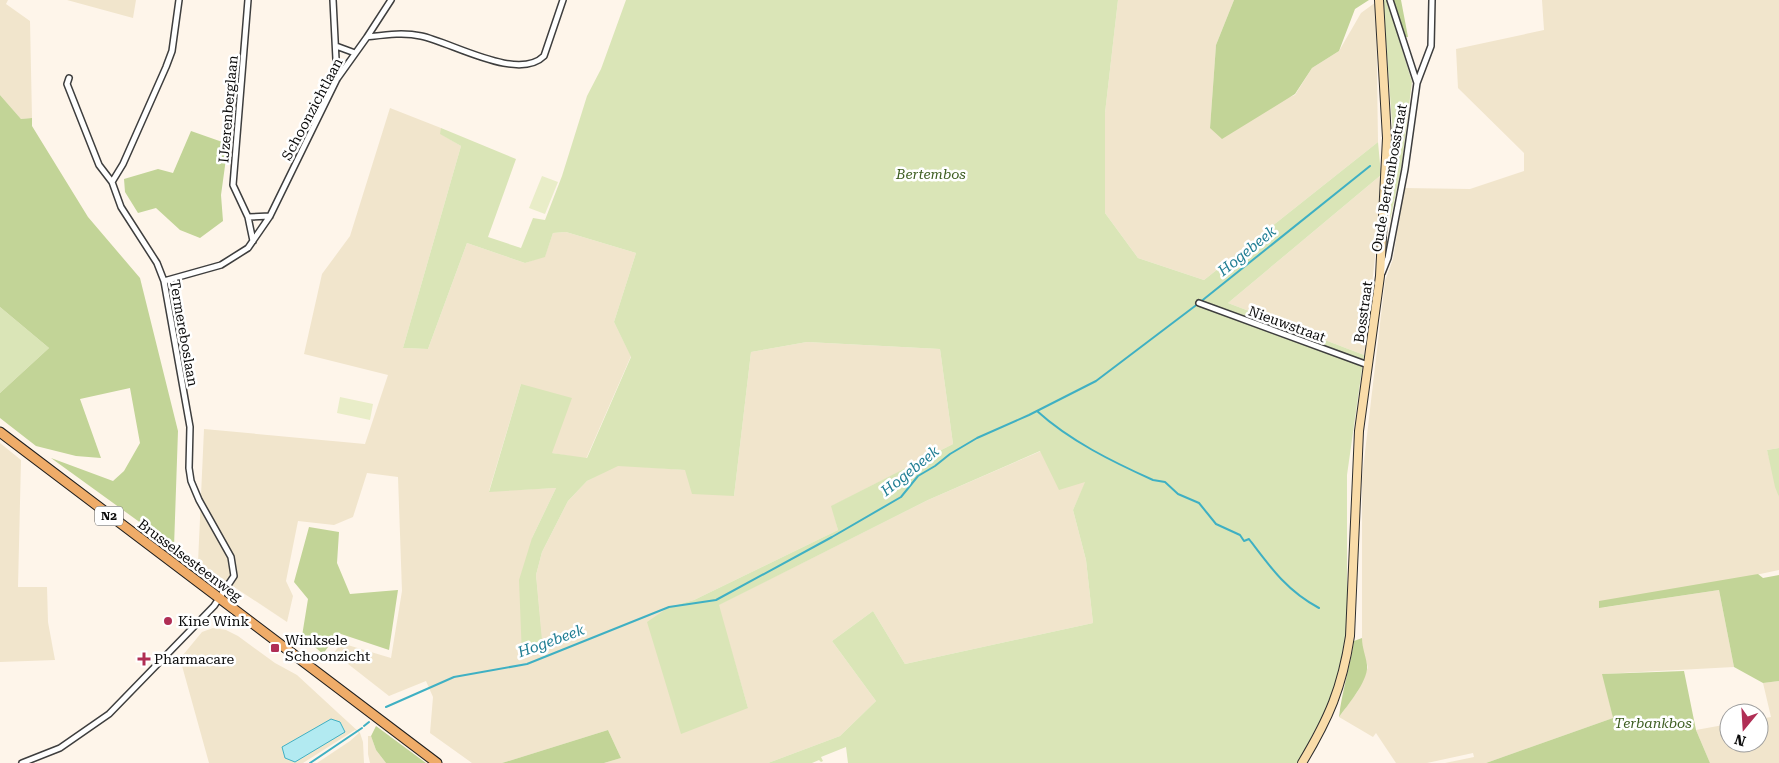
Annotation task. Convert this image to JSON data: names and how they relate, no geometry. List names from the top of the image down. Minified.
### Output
{"streets":{"main road":["N2","Brusselsesteenweg"],"street":["IJzerenberglaan","Schoonzichtlaan","Oude Bertembosstraat","Bosstraat","Nieuwstraat","Termereboslaan"]},"crossings":[["IJzerenberglaan","Schoonzichtlaan"],["Schoonzichtlaan","Termereboslaan"],["Oude Bertembosstraat","Bosstraat"],["Bosstraat","Nieuwstraat"],["Termereboslaan","Brusselsesteenweg"]],"water":["Hogebeek"],"parks":["Bertembos","Terbankbos"],"places":{"other":["Kine Wink"],"transit":["Winksele Schoonzicht"],"health":["Pharmacare"]},"north":"bottom"}
